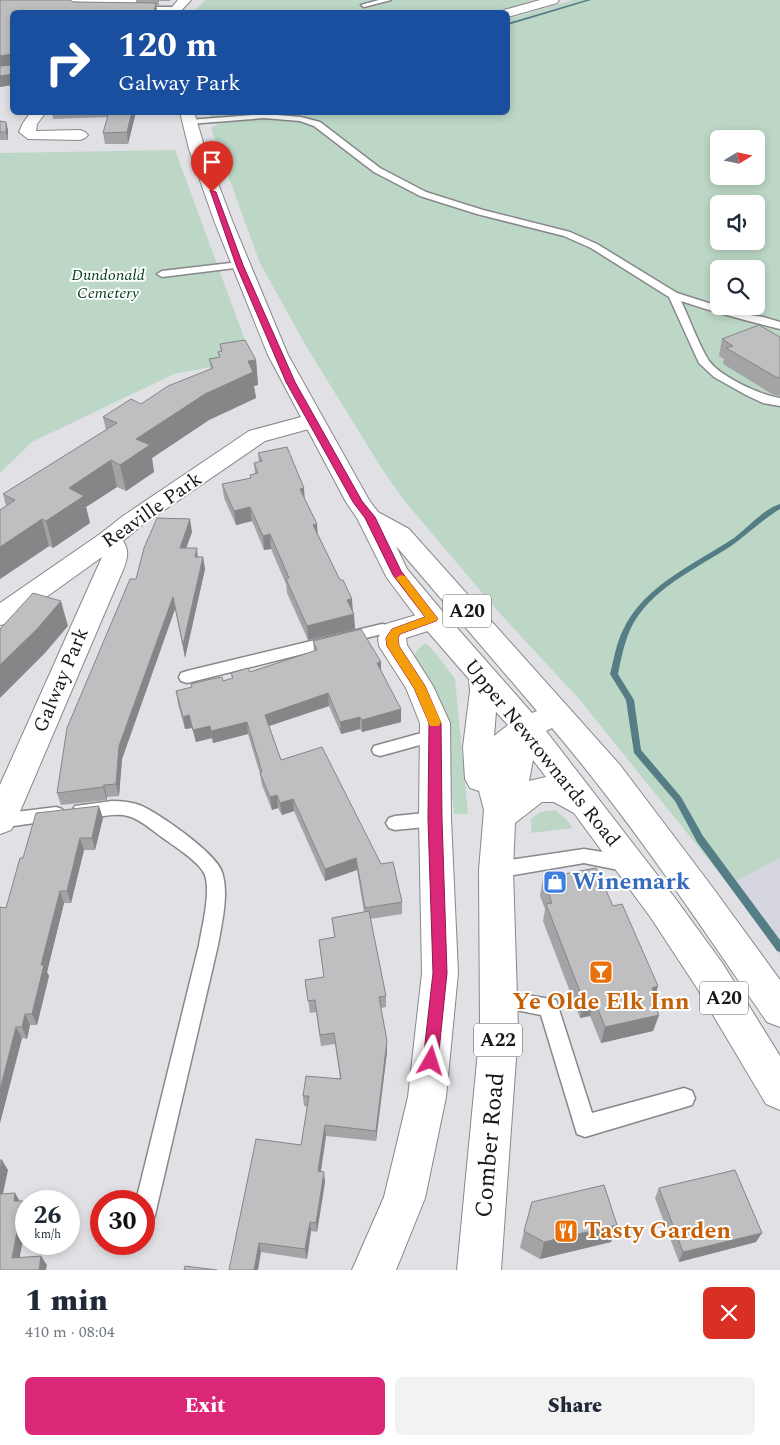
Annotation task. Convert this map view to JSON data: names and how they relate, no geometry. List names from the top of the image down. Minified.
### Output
{"streets":{"main road":["Reaville Park","A20","Galway Park","Upper Newtownards Road","A22","Comber Road"]},"crossings":[["Reaville Park","Galway Park"],["Reaville Park","Upper Newtownards Road"],["Upper Newtownards Road","Comber Road"]],"parks":["Dundonald Cemetery"],"places":{"shop":["Winemark"],"bar":["Ye Olde Elk Inn"],"restaurant":["Tasty Garden"]},"north":"right","page":{"turn":["120 m","Galway Park"],"speed":"26 km/h","limit":"30","heading":["1 min","410 m · 08:04"],"buttons":["Exit","Share"]}}
